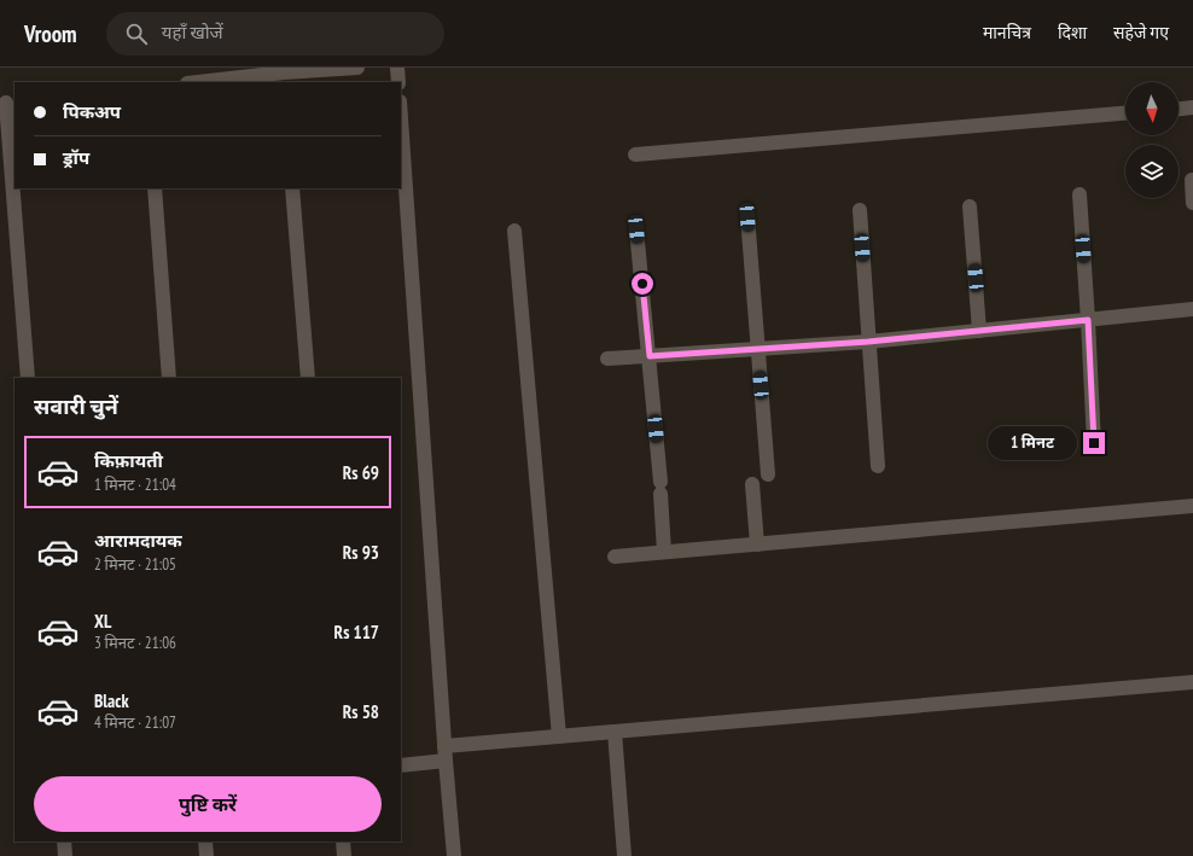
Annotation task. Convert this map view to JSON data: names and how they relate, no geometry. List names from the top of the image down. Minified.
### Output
{"north":"bottom","page":{"header":"Vroom","search":"यहाँ खोजें","nav":["मानचित्र","दिशा","सहेजे गए"],"banner":["पिकअप","ड्रॉप"],"heading":"सवारी चुनें","bubble":"1 मिनट","list":[{"name":"किफ़ायती","note":"1 मिनट · 21:04","value":"Rs 69"},{"name":"आरामदायक","note":"2 मिनट · 21:05","value":"Rs 93"},{"name":"XL","note":"3 मिनट · 21:06","value":"Rs 117"},{"name":"Black","note":"4 मिनट · 21:07","value":"Rs 58"}],"buttons":"पुष्टि करें"}}
